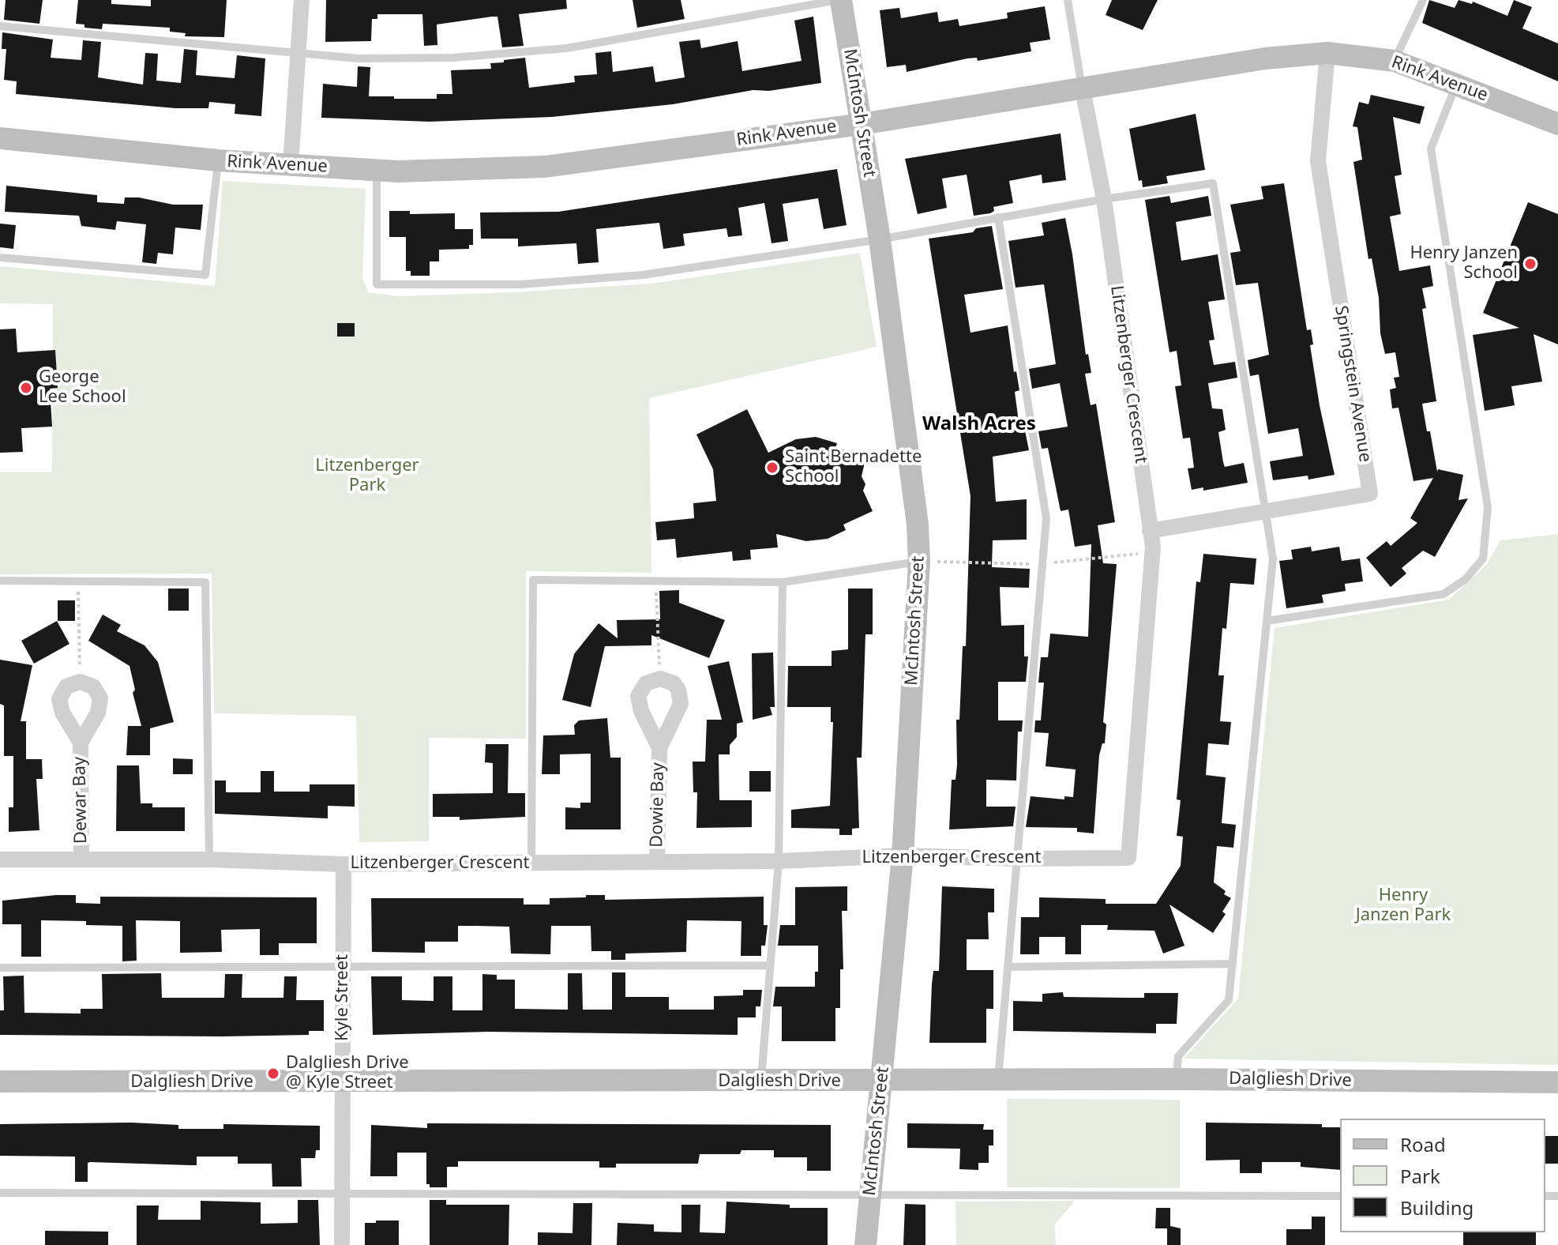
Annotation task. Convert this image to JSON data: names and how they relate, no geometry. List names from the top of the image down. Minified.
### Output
{"streets":{"street":["Rink Avenue","McIntosh Street","Litzenberger Crescent","Springstein Avenue","Dewar Bay","Dowie Bay","Kyle Street","Dalgliesh Drive"]},"crossings":[["Rink Avenue","McIntosh Street"],["Rink Avenue","Litzenberger Crescent"],["Rink Avenue","Springstein Avenue"],["McIntosh Street","Litzenberger Crescent"],["McIntosh Street","Dalgliesh Drive"],["Litzenberger Crescent","Springstein Avenue"],["Litzenberger Crescent","Dewar Bay"],["Litzenberger Crescent","Dowie Bay"],["Litzenberger Crescent","Kyle Street"],["Kyle Street","Dalgliesh Drive"]],"districts":["Walsh Acres"],"parks":["Litzenberger Park","Henry Janzen Park"],"places":["Henry Janzen School","George Lee School","Saint Bernadette School","Dalgliesh Drive @ Kyle Street"],"legend":["Road","Park","Building"]}
